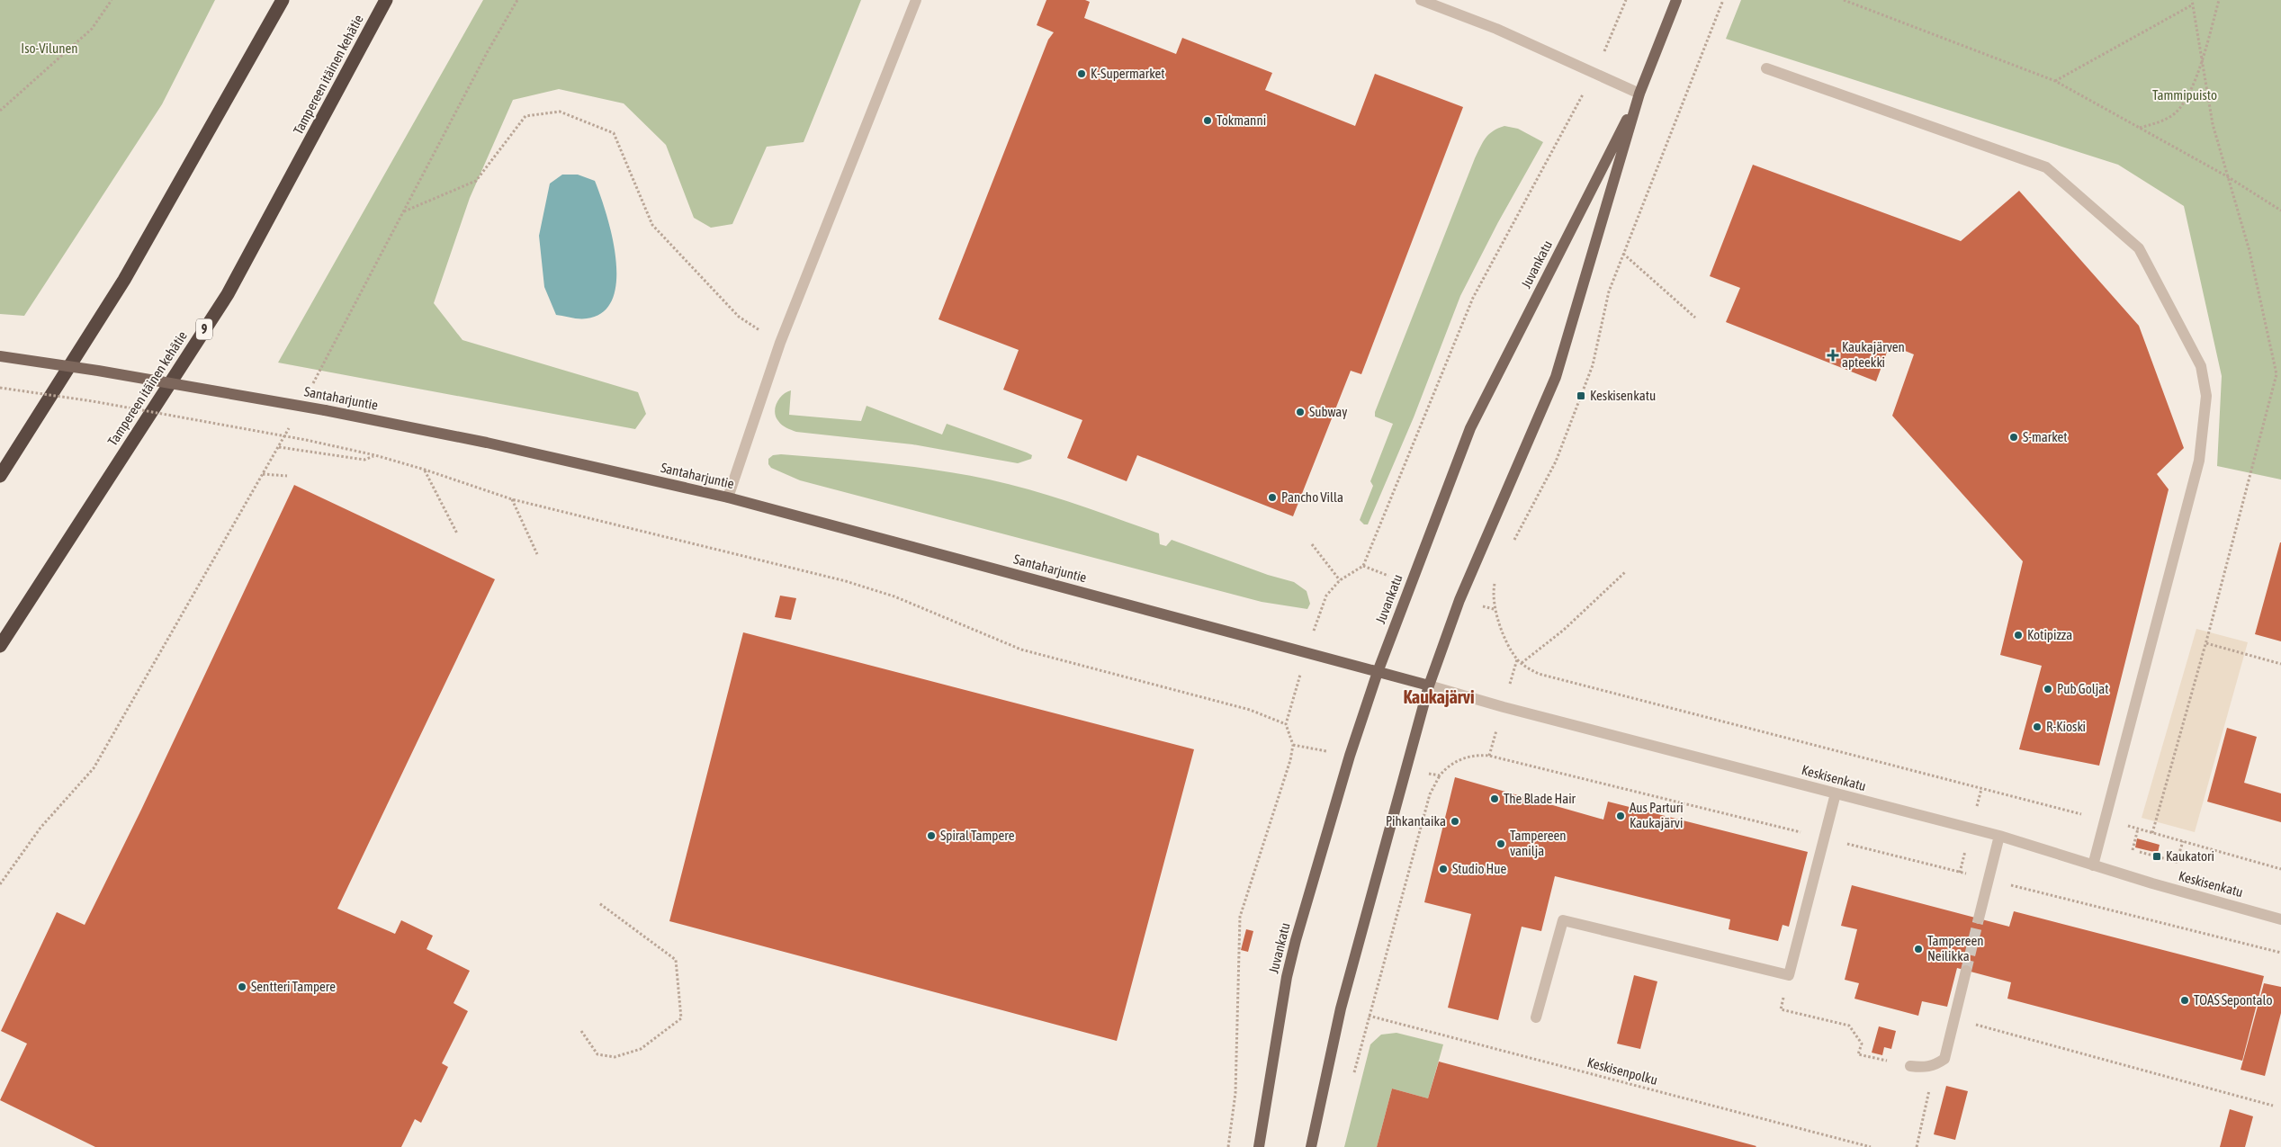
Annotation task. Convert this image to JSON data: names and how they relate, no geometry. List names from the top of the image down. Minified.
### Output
{"streets":{"highway":["Tampereen itäinen kehätie","9"],"main road":["Juvankatu","Santaharjuntie","Keskisenkatu"],"path":["Keskisenpolku"]},"crossings":[["Juvankatu","Santaharjuntie"],["Juvankatu","Keskisenkatu"],["Santaharjuntie","Keskisenkatu"]],"districts":["Kaukajärvi"],"parks":["Iso-Vilunen","Tammipuisto"],"places":{"other":["K-Supermarket","Tokmanni","Subway","S-market","Pancho Villa","Kotipizza","Pub Goljat","R-Kioski","The Blade Hair","Aus Parturi Kaukajärvi","Pihkantaika","Spiral Tampere","Tampereen vanilja","Studio Hue","Tampereen Neilikka","Sentteri Tampere","TOAS Sepontalo"],"health":["Kaukajärven apteekki"],"transit":["Keskisenkatu","Kaukatori"]}}
